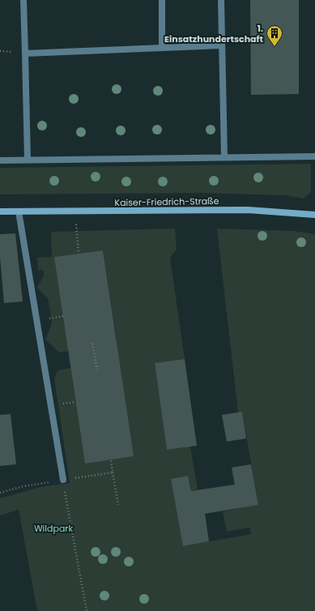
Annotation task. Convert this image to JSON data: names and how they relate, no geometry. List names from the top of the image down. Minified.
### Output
{"streets":{"street":["Kaiser-Friedrich-Straße"]},"parks":["Wildpark"],"places":{"building":["1. Einsatzhundertschaft"]}}
